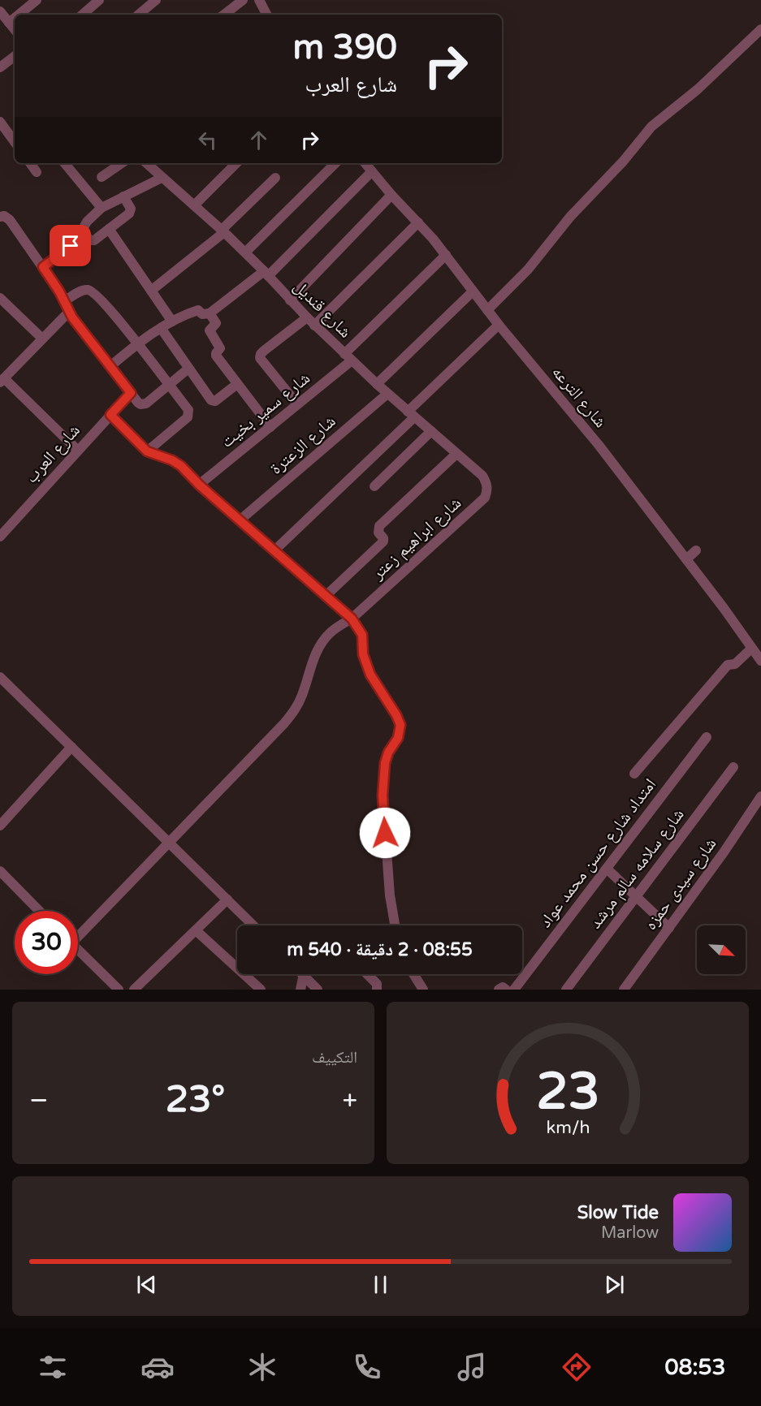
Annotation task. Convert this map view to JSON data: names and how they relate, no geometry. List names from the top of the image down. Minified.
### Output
{"streets":{"street":["شارع قنديل","شارع الترعه","شارع سمير بخيت","شارع الزعترة","شارع العرب","شارع ابراهيم زعتر","امتداد شارع حسن محمد عواد","شارع سلامه سالم مرشد","شارع سيدى حمزه"]},"crossings":[["شارع قنديل","شارع سمير بخيت"],["شارع قنديل","شارع الزعترة"],["شارع قنديل","شارع ابراهيم زعتر"],["شارع الترعه","شارع سمير بخيت"]],"north":"bottom right","page":{"turn":["390 m","شارع العرب"],"limit":"30","trip":"08:55 · 2 دقيقة · 540 m","tile":"التكييف","heat":["−","23°","+"],"song":["Slow Tide","Marlow"],"tabs":"08:53","gauge":["23","km/h"]}}
